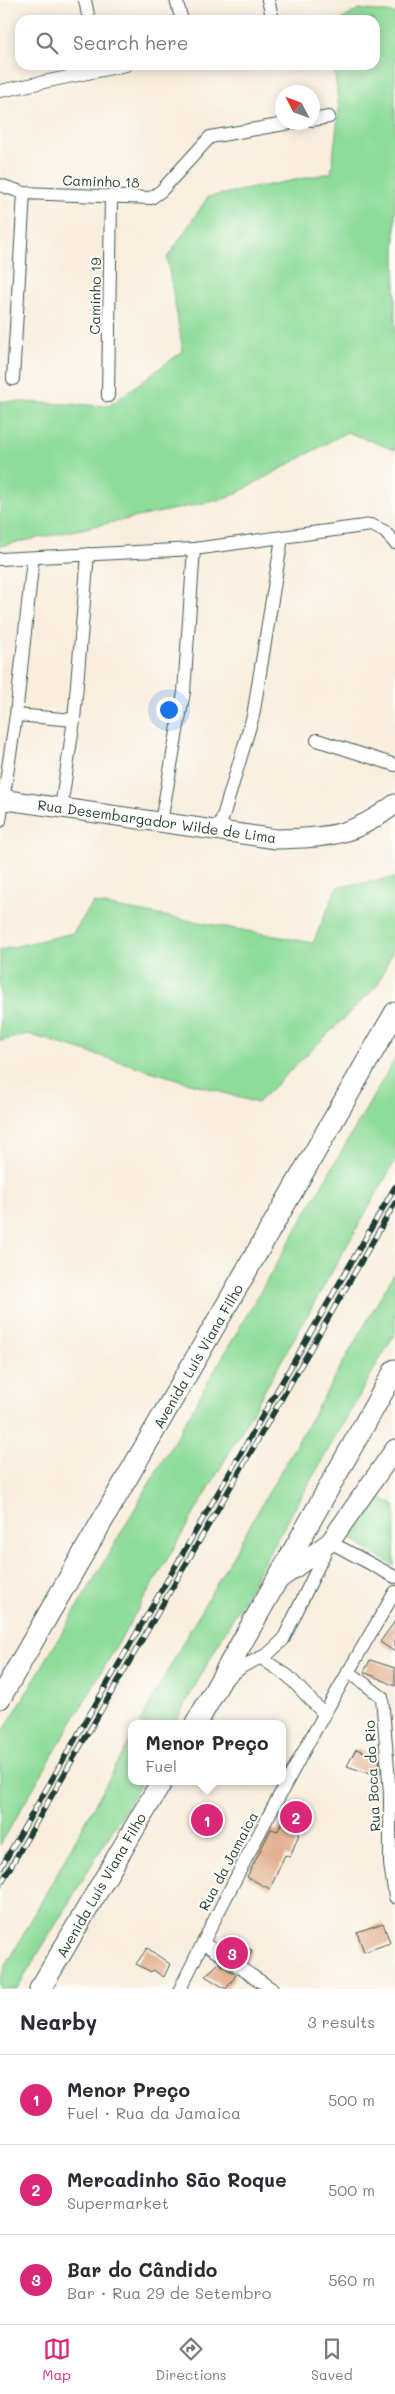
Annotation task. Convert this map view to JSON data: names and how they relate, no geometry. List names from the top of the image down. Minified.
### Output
{"streets":{"highway":["Avenida Luís Viana Filho"],"main road":["Rua Desembargador Wilde de Lima"],"street":["Caminho 18","Caminho 19","Rua Boca do Rio","Rua da Jamaica"]},"crossings":[["Caminho 18","Caminho 19"],["Rua Boca do Rio","Rua da Jamaica"]],"north":"top left","page":{"search":"Search here","popup":["Menor Preço","Fuel"],"pins":["2","1","3"],"heading":["Nearby","3 results"],"list":[{"mark":"1","name":"Menor Preço","note":"Fuel · Rua da Jamaica","value":"500 m"},{"mark":"2","name":"Mercadinho São Roque","note":"Supermarket","value":"500 m"},{"mark":"3","name":"Bar do Cândido","note":"Bar · Rua 29 de Setembro","value":"560 m"}],"nav":["Map","Directions","Saved"]}}
